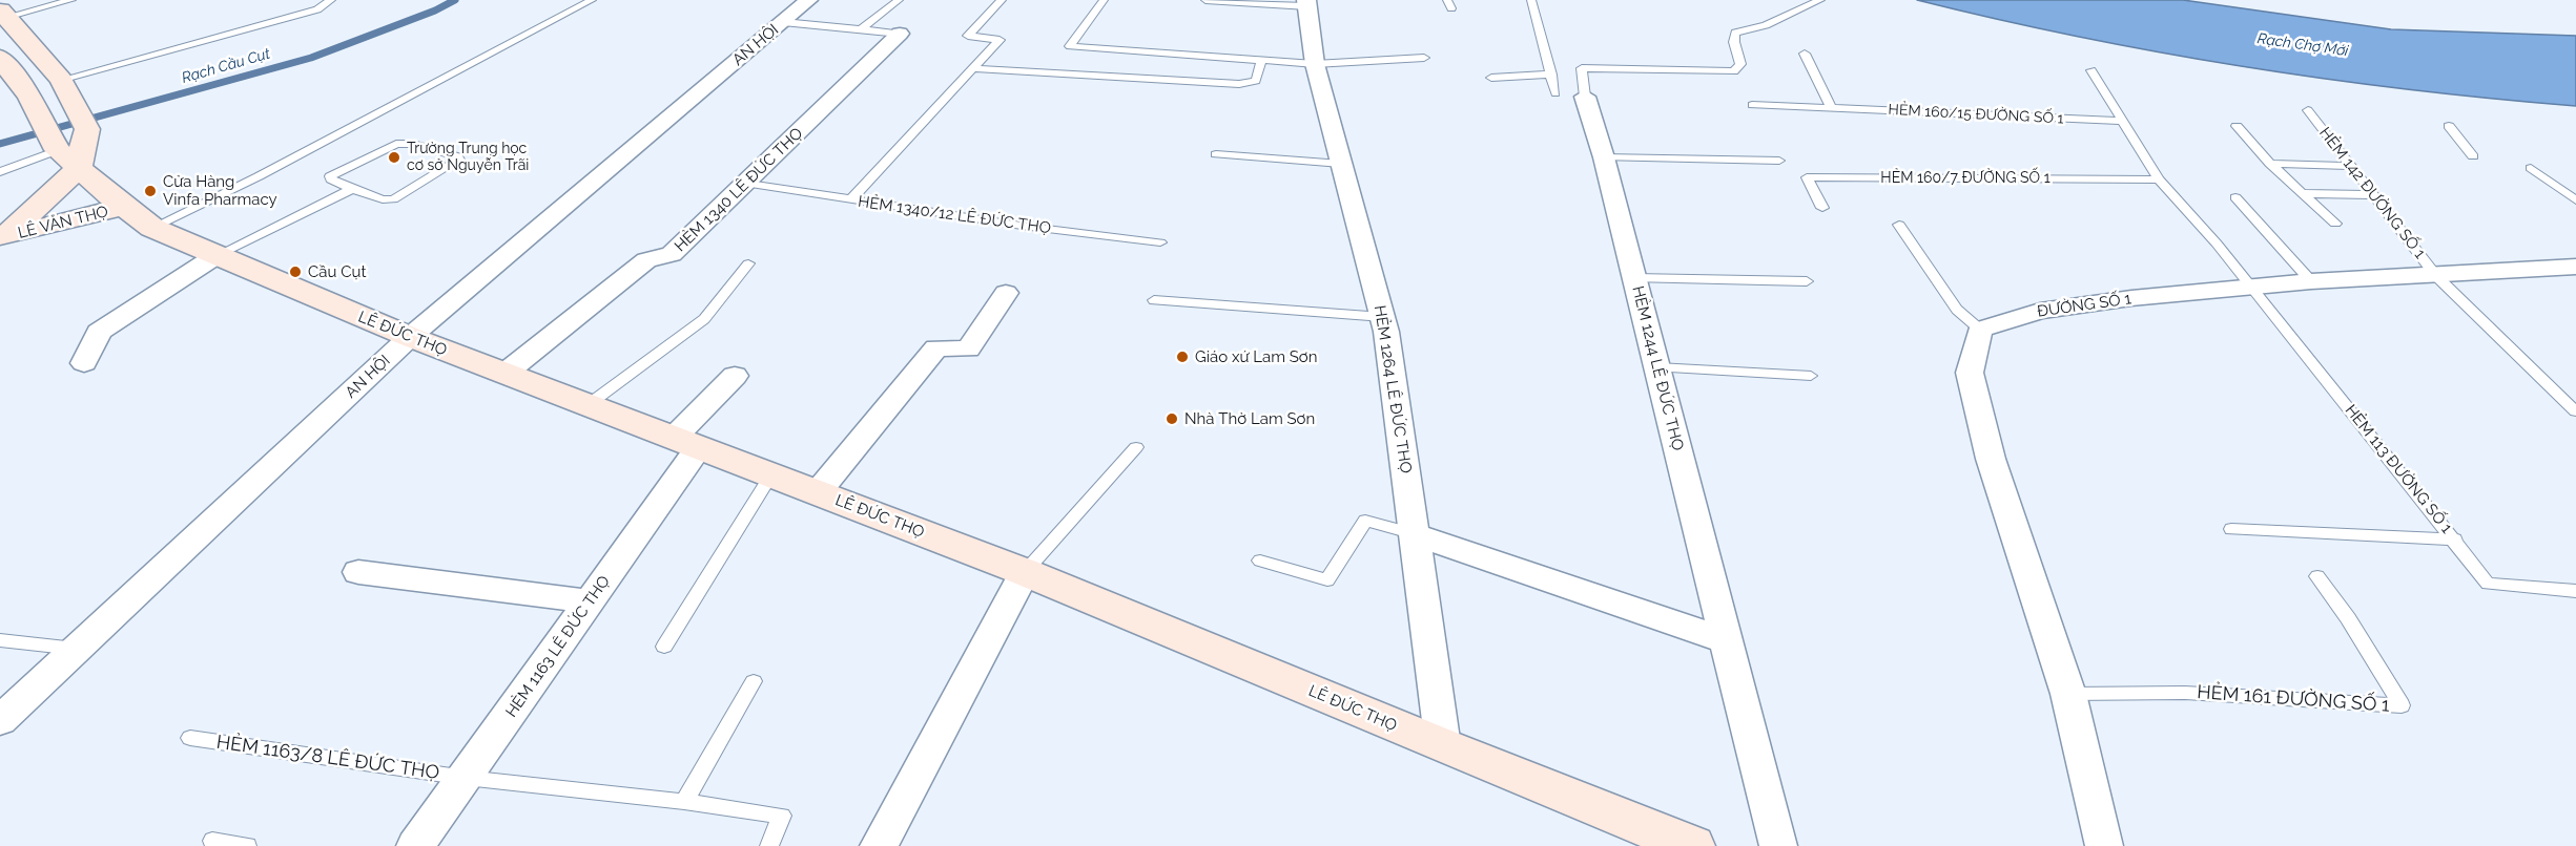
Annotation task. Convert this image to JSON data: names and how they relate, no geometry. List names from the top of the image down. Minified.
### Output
{"streets":{"main road":["LÊ VĂN THỌ","LÊ ĐỨC THỌ"],"street":["AN HỘI","HẺM 1340 LÊ ĐỨC THỌ","ĐƯỜNG SỐ 1","HẺM 1244 LÊ ĐỨC THỌ","HẺM 1264 LÊ ĐỨC THỌ","HẺM 1163 LÊ ĐỨC THỌ"],"lane":["HẺM 160/15 ĐƯỜNG SỐ 1","HẺM 160/7 ĐƯỜNG SỐ 1","HẺM 142 ĐƯỜNG SỐ 1","HẺM 1340/12 LÊ ĐỨC THỌ","HẺM 113 ĐƯỜNG SỐ 1","HẺM 161 ĐƯỜNG SỐ 1","HẺM 1163/8 LÊ ĐỨC THỌ"]},"crossings":[["AN HỘI","LÊ ĐỨC THỌ"],["HẺM 160/15 ĐƯỜNG SỐ 1","HẺM 113 ĐƯỜNG SỐ 1"],["HẺM 160/7 ĐƯỜNG SỐ 1","HẺM 113 ĐƯỜNG SỐ 1"],["HẺM 1340 LÊ ĐỨC THỌ","HẺM 1340/12 LÊ ĐỨC THỌ"],["HẺM 1340 LÊ ĐỨC THỌ","LÊ ĐỨC THỌ"],["HẺM 142 ĐƯỜNG SỐ 1","ĐƯỜNG SỐ 1"],["LÊ VĂN THỌ","LÊ ĐỨC THỌ"],["ĐƯỜNG SỐ 1","HẺM 113 ĐƯỜNG SỐ 1"],["LÊ ĐỨC THỌ","HẺM 1264 LÊ ĐỨC THỌ"],["LÊ ĐỨC THỌ","HẺM 1163 LÊ ĐỨC THỌ"],["HẺM 1163 LÊ ĐỨC THỌ","HẺM 1163/8 LÊ ĐỨC THỌ"]],"water":["Rạch Chợ Mới","Rạch Cầu Cụt"],"places":["Trường Trung học cơ sở Nguyễn Trãi","Cửa Hàng Vinfa Pharmacy","Cầu Cụt","Giáo xứ Lam Sơn","Nhà Thờ Lam Sơn"]}
